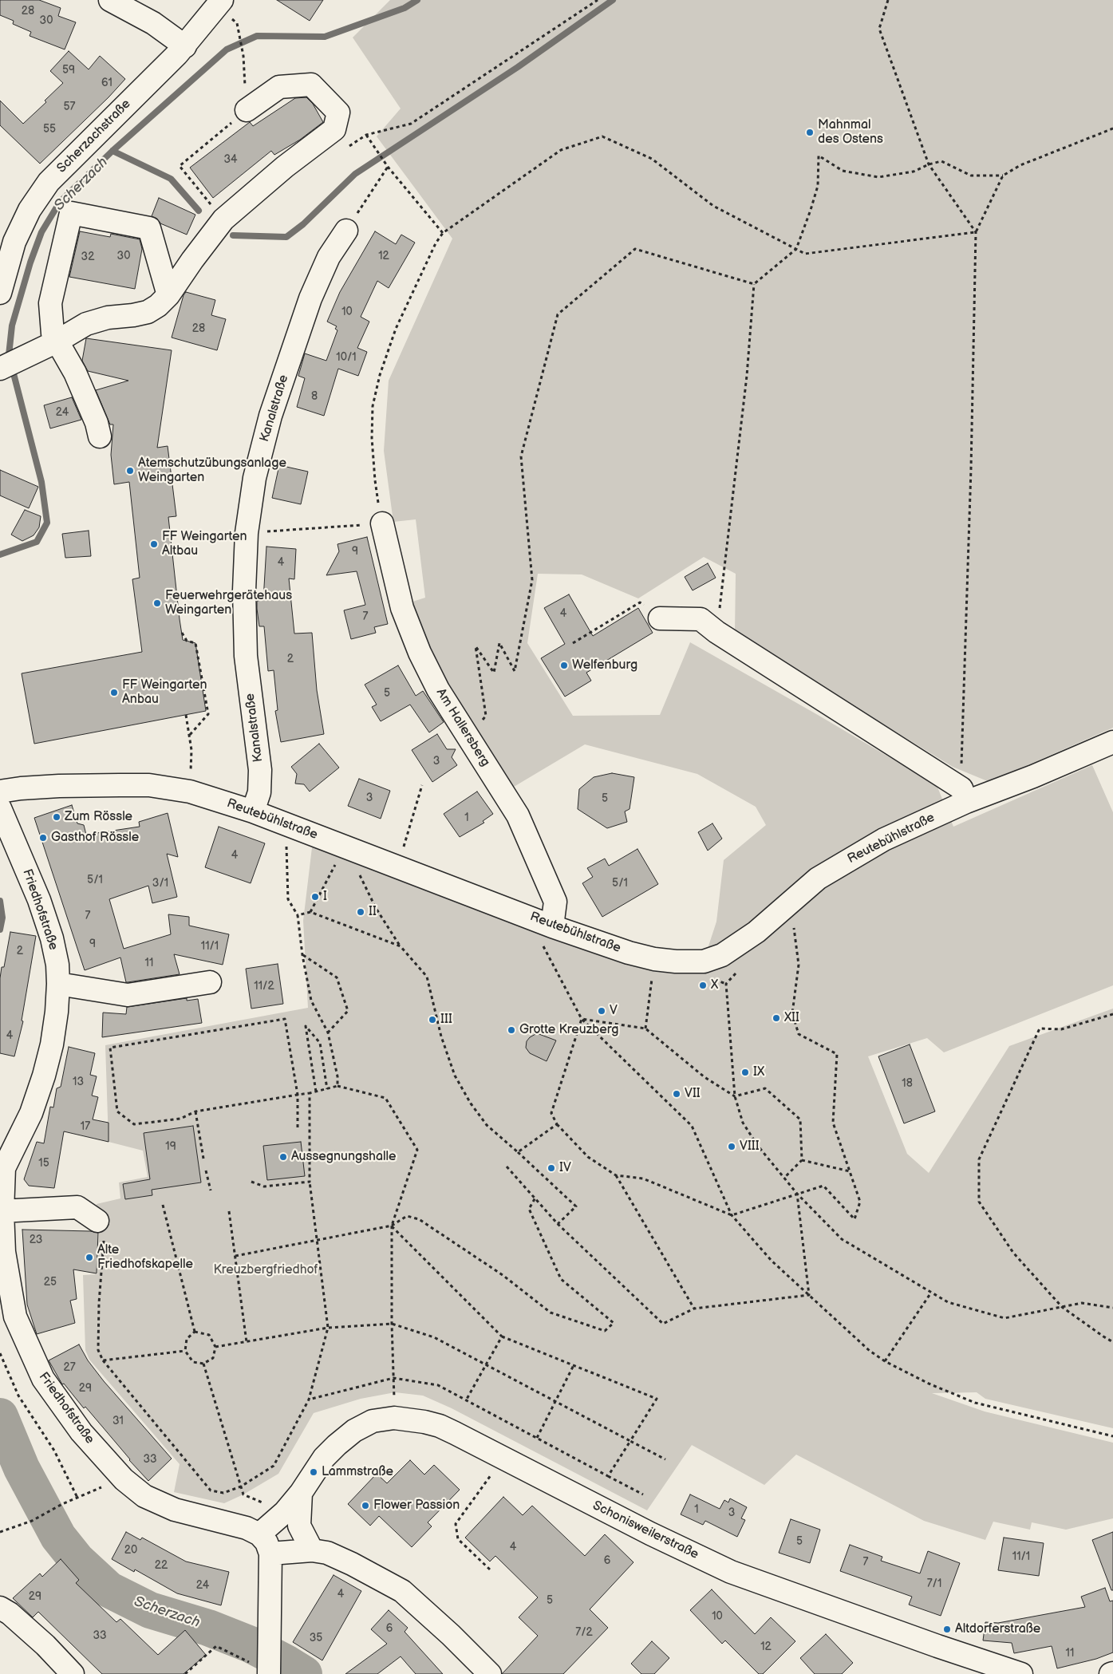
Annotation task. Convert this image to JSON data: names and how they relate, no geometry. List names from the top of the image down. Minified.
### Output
{"streets":{"street":["Scherzachstraße","Kanalstraße","Am Hallersberg","Reutebühlstraße","Friedhofstraße","Schonisweilerstraße"]},"crossings":[["Kanalstraße","Reutebühlstraße"],["Am Hallersberg","Reutebühlstraße"],["Friedhofstraße","Schonisweilerstraße"]],"water":["Scherzach"],"parks":["Kreuzbergfriedhof"],"places":["Mahnmal des Ostens","Atemschutzübungsanlage Weingarten","FF Weingarten Altbau","Feuerwehrgerätehaus Weingarten","Welfenburg","FF Weingarten Anbau","Zum Rössle","Gasthof Rössle","I","II","X","V","XII","III","Grotte Kreuzberg","IX","VII","VIII","Aussegnungshalle","IV","Alte Friedhofskapelle","Lammstraße","Flower Passion","Altdorferstraße"],"house_numbers":["28","30","59","61","57","55","34","30","12","32","10","28","10/1","8","24","9","4","4","7","2","5","3","3","5","1","4","5/1","3/1","5/1","7","9","11/1","2","11","11/2","4","13","18","17","19","15","23","25","27","29","31","33","1","3","5","4","20","11/1","6","7","22","7/1","24","4","29","5","10","6","7/2","33","35","12","11"]}
